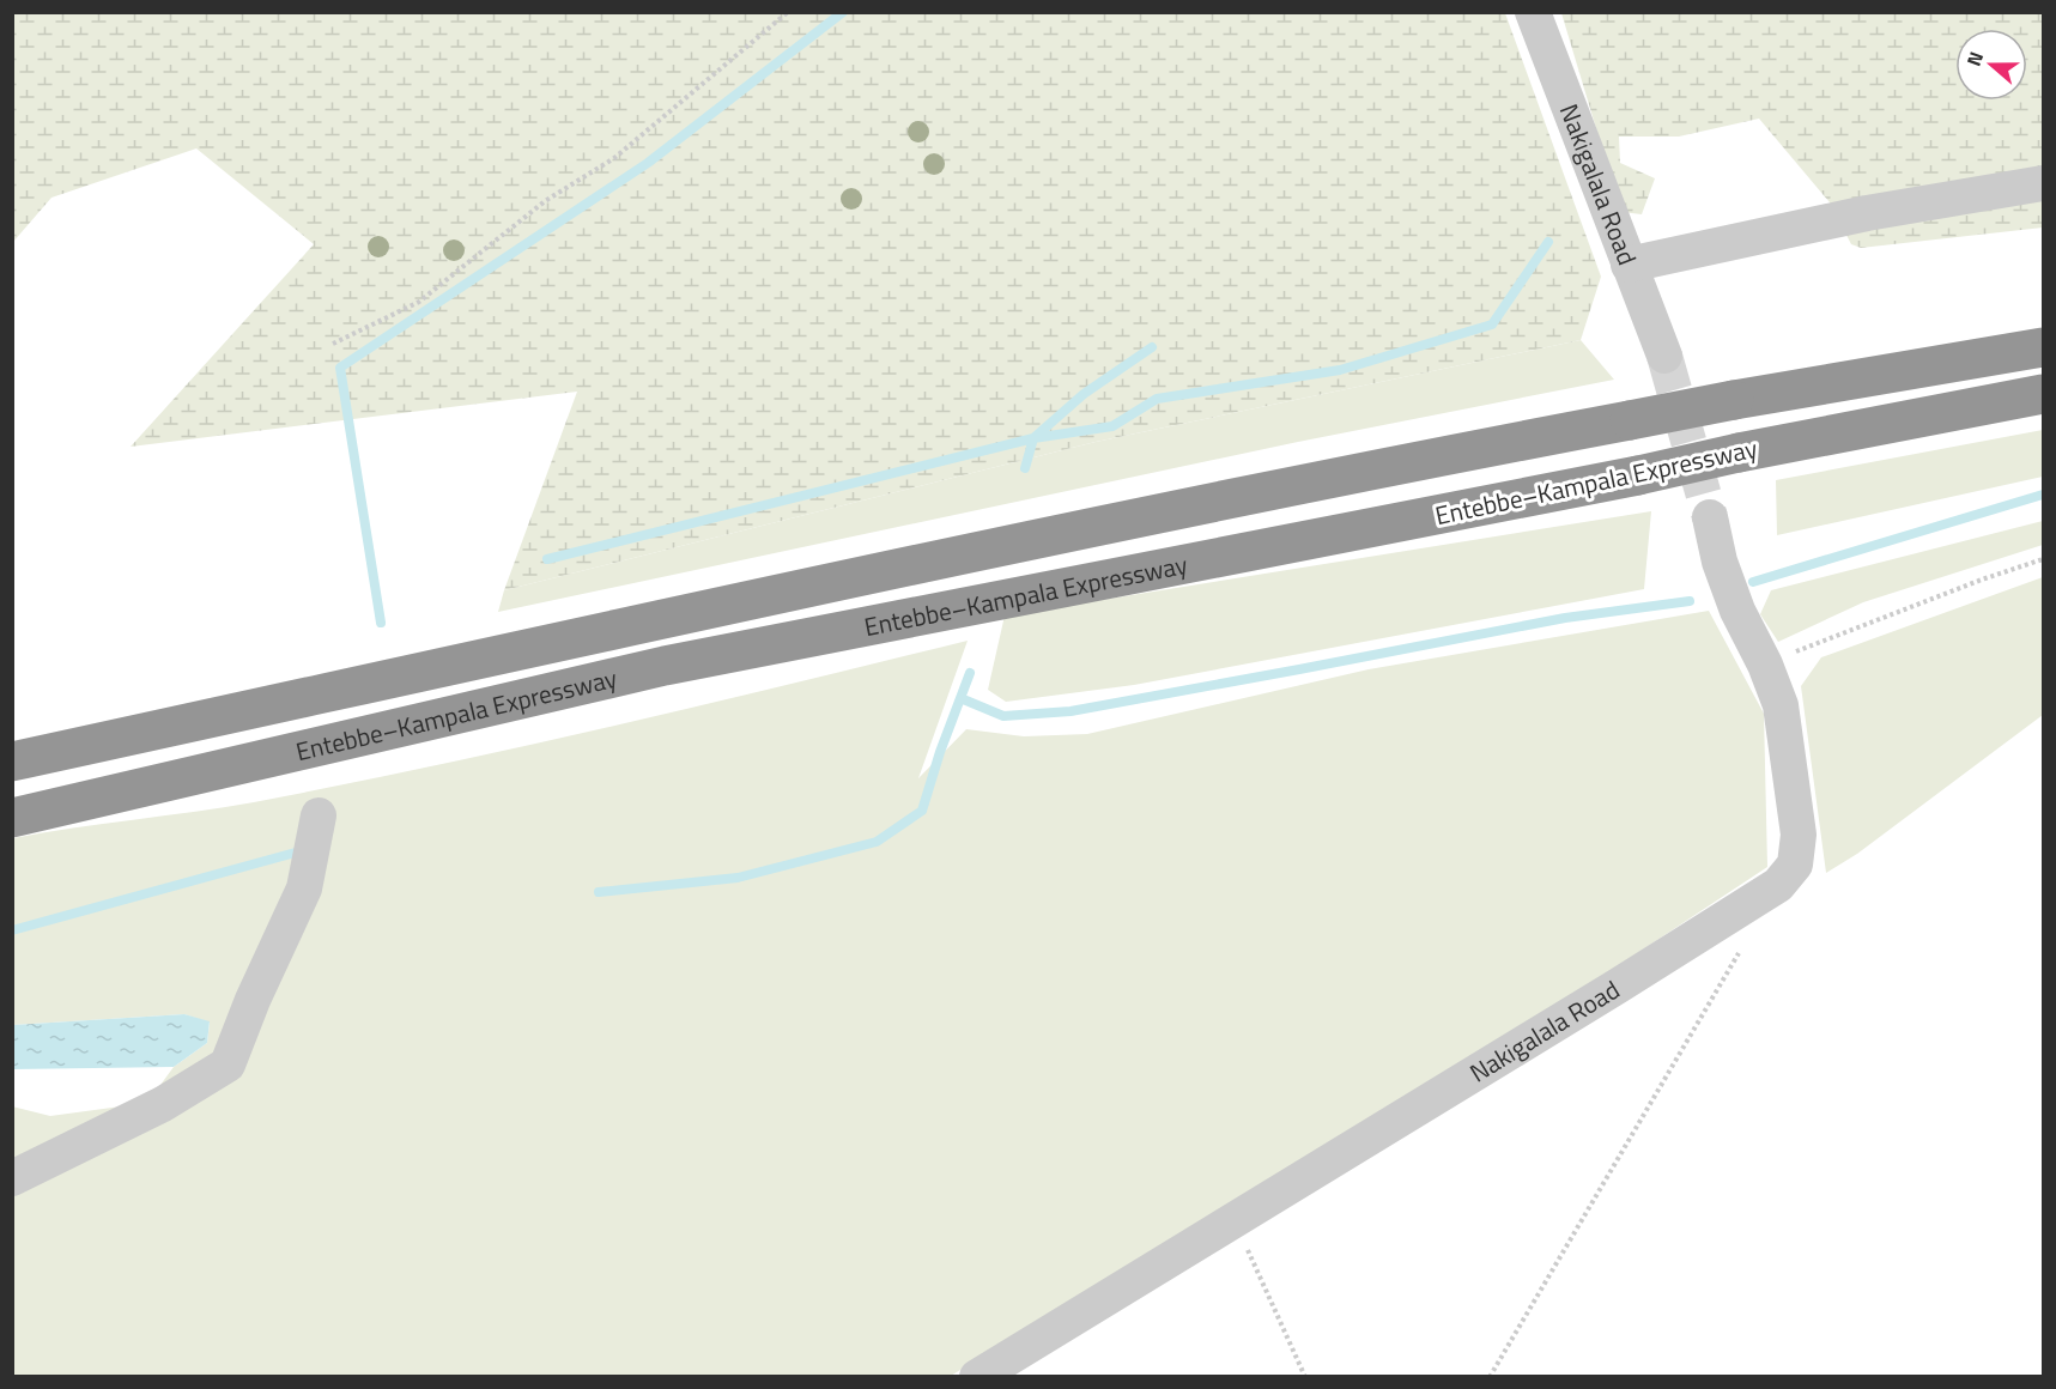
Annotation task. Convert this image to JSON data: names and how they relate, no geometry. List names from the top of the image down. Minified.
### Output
{"streets":{"highway":["Entebbe–Kampala Expressway"],"street":["Nakigalala Road"]},"north":"left"}
